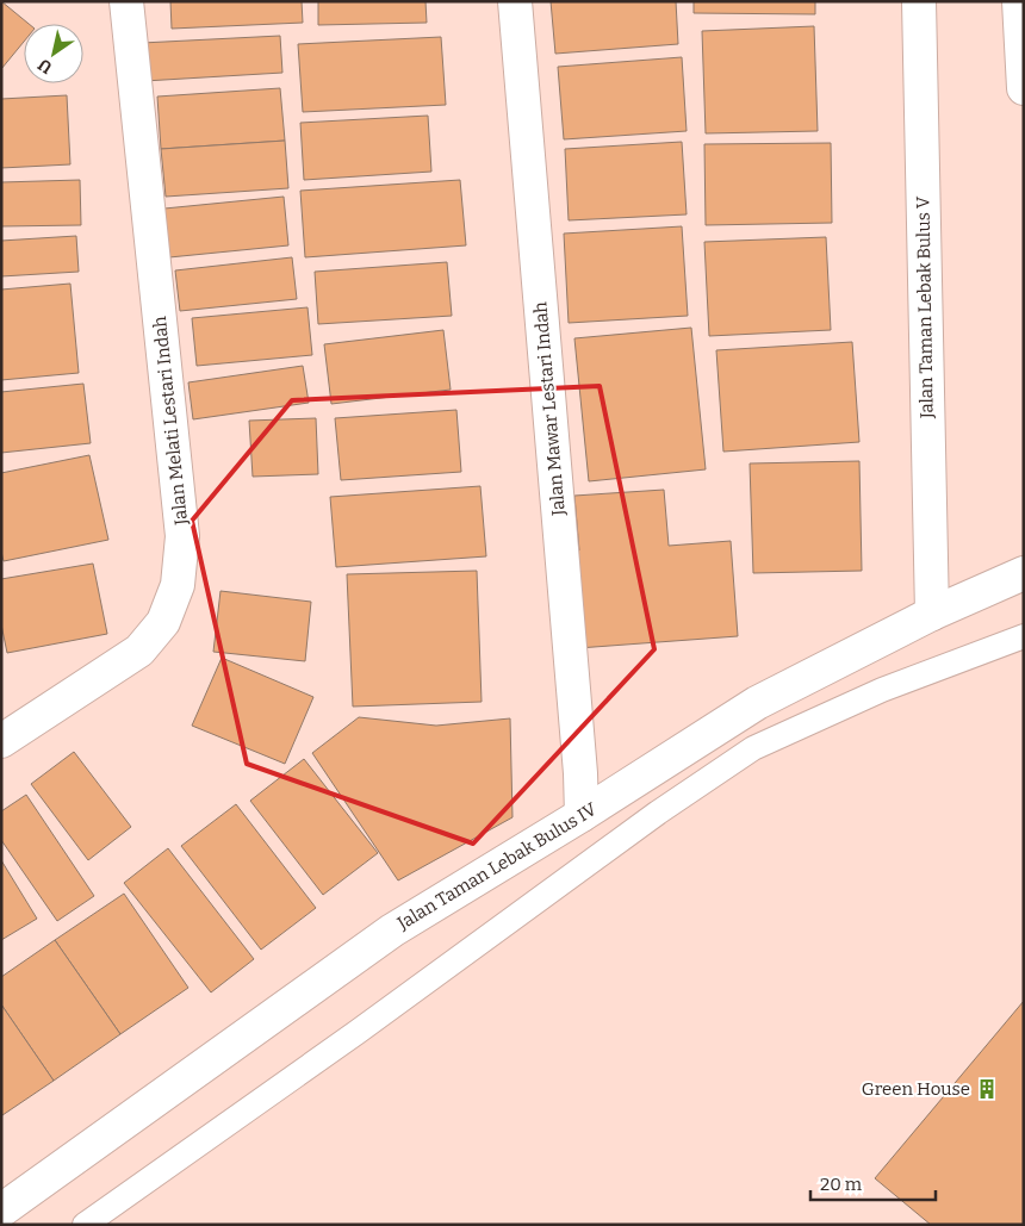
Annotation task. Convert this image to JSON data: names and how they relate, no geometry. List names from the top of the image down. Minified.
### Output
{"streets":{"street":["Jalan Taman Lebak Bulus V","Jalan Mawar Lestari Indah","Jalan Melati Lestari Indah","Jalan Taman Lebak Bulus IV"]},"crossings":[["Jalan Taman Lebak Bulus V","Jalan Taman Lebak Bulus IV"],["Jalan Mawar Lestari Indah","Jalan Taman Lebak Bulus IV"]],"places":{"building":["Green House"]},"scale_bar":"20 m","north":"bottom left"}
